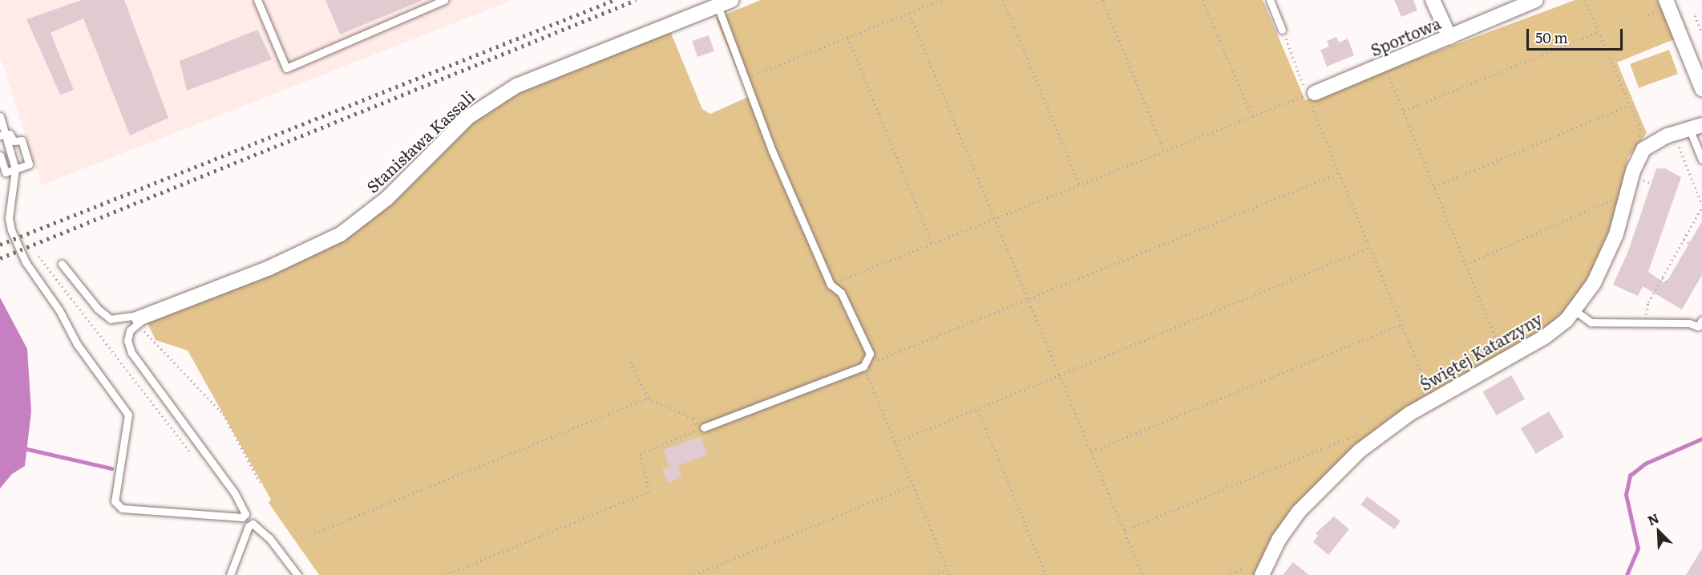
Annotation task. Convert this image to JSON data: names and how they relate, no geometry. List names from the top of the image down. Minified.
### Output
{"streets":{"street":["Sportowa","Stanisława Kassali","Świętej Katarzyny"]},"scale_bar":"50 m","north":"top left"}
